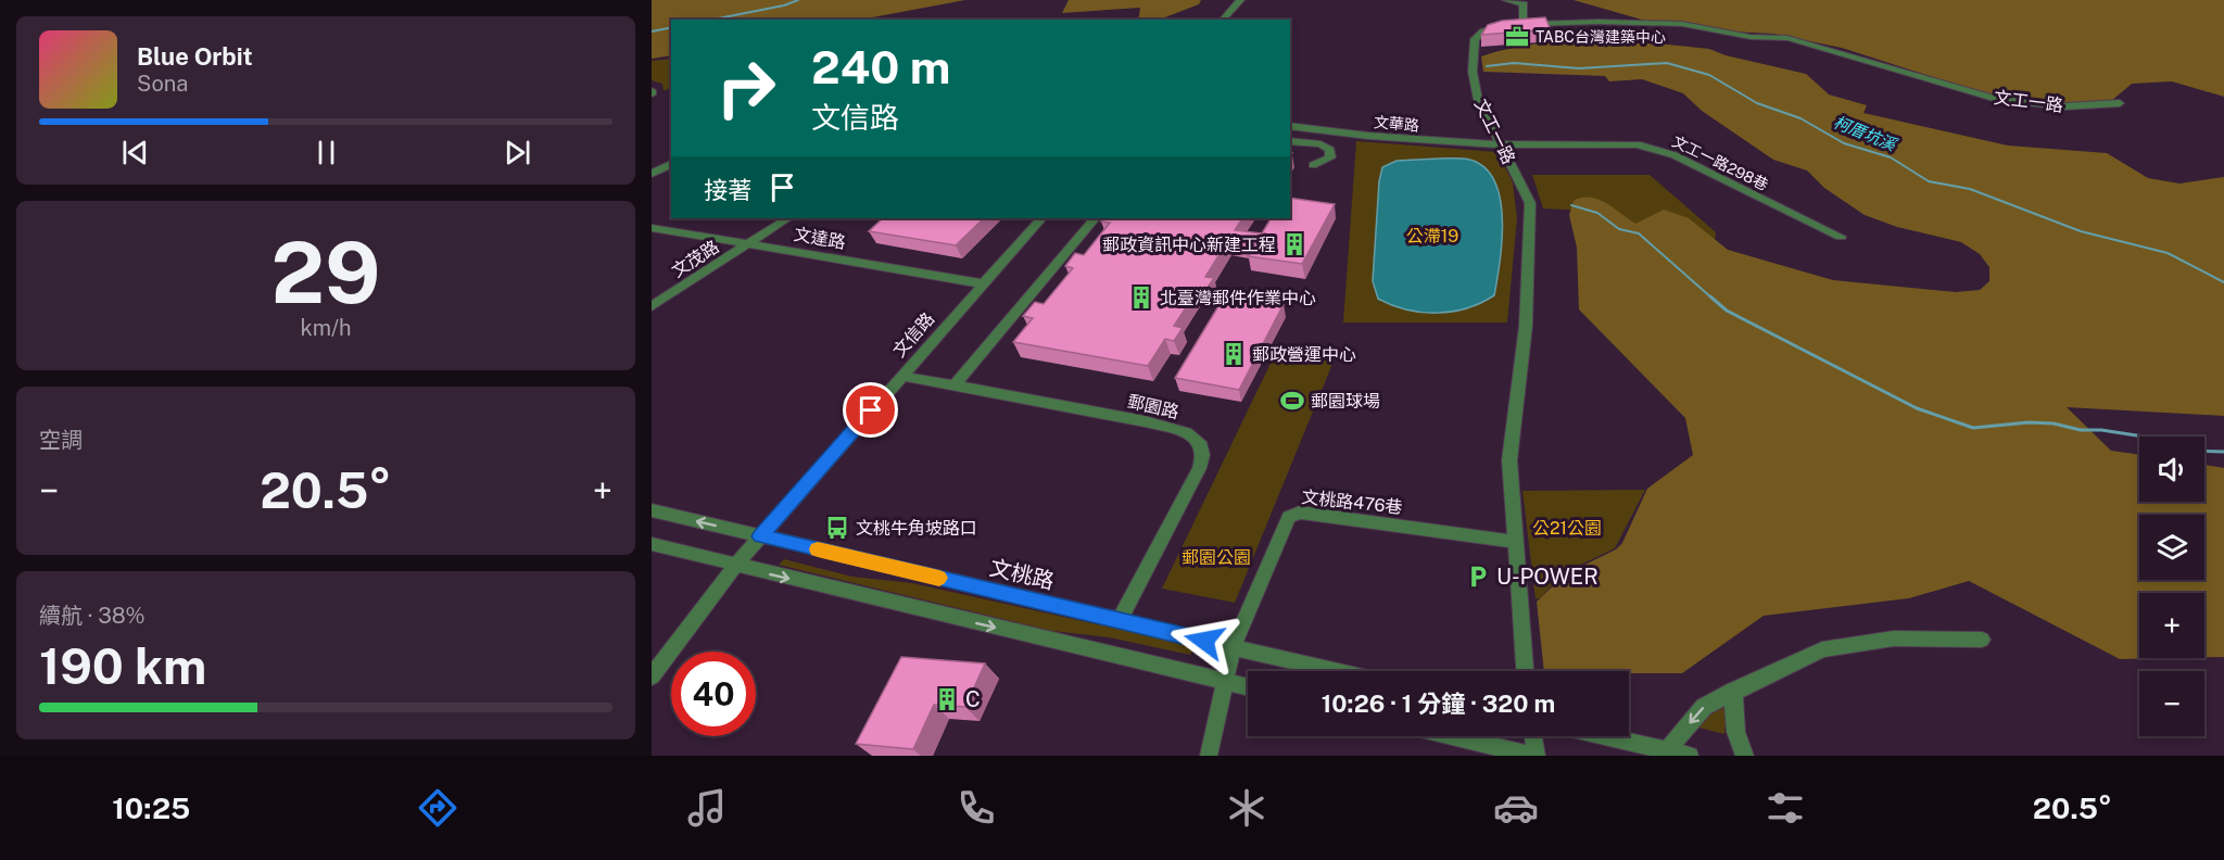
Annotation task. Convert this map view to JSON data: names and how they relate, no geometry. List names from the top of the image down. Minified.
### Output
{"streets":{"street":["文工一路","文華路","文工一路298巷","文達路","文茂路","文信路","郵園路","文桃路476巷","文桃路"]},"crossings":[["文工一路","文華路"],["文工一路","文工一路298巷"],["文工一路","文桃路476巷"],["文華路","文工一路298巷"],["文達路","文茂路"],["文達路","文信路"],["文信路","郵園路"],["文信路","文桃路"],["郵園路","文桃路"],["文桃路476巷","文桃路"]],"water":["柯厝坑溪"],"parks":["公滯19","公21公園","郵園公園"],"places":{"office":["TABC台灣建築中心"],"building":["郵政資訊中心新建工程","北臺灣郵件作業中心","郵政營運中心","C"],"sports":["郵園球場"],"bus stop":["文桃牛角坡路口"],"parking":["U-POWER"]},"page":{"turn":["240 m","文信路"],"song":["Blue Orbit","Sona"],"then":"接著","tile":[["29","km/h"],"空調",["續航 · 38%","190 km"]],"map_buttons":["+","−"],"heat":["−","20.5°","+"],"limit":"40","trip":"10:26 · 1 分鐘 · 320 m","tabs":["10:25","20.5°"]}}
